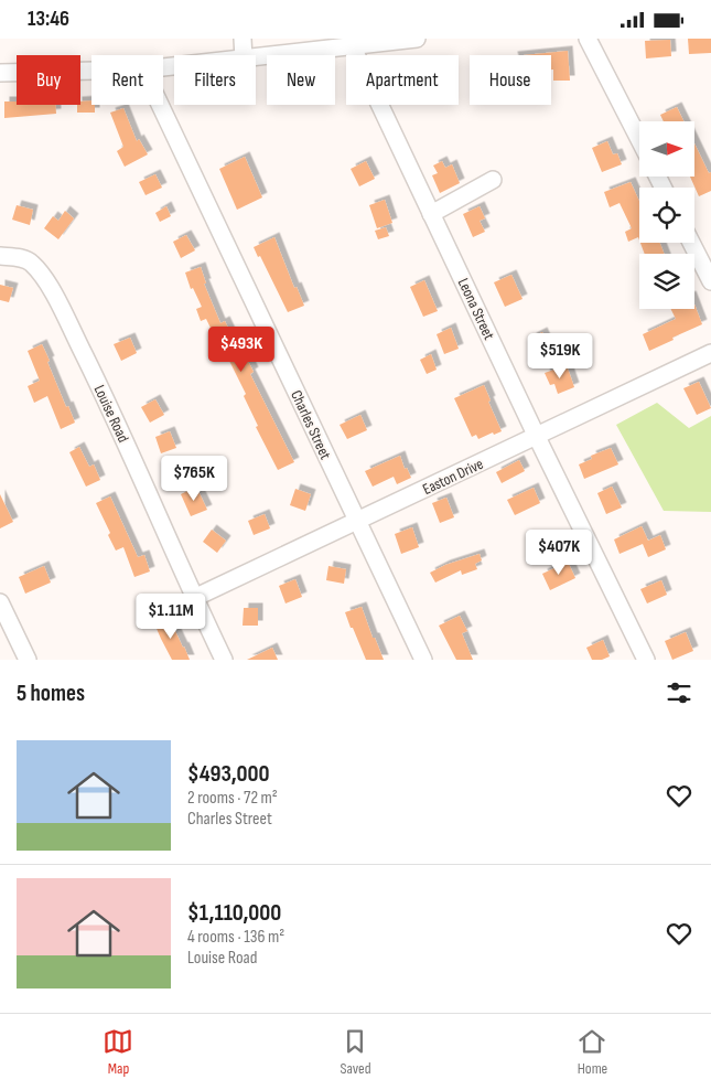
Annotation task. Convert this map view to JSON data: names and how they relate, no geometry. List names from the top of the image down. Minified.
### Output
{"streets":{"street":["Leona Street","Louise Road","Charles Street","Easton Drive"]},"crossings":[["Leona Street","Easton Drive"],["Louise Road","Easton Drive"],["Charles Street","Easton Drive"]],"north":"right","page":{"status":"13:46","chip":["Buy","Rent","Filters","New","Apartment","House"],"price":["$493K","$519K","$765K","$407K","$1.11M"],"heading":"5 homes","list":[{"name":"$493,000","note":"2 rooms · 72 m² · Charles Street"},{"name":"$1,110,000","note":"4 rooms · 136 m² · Louise Road"}],"tabs":["Map","Saved","Home"]}}
